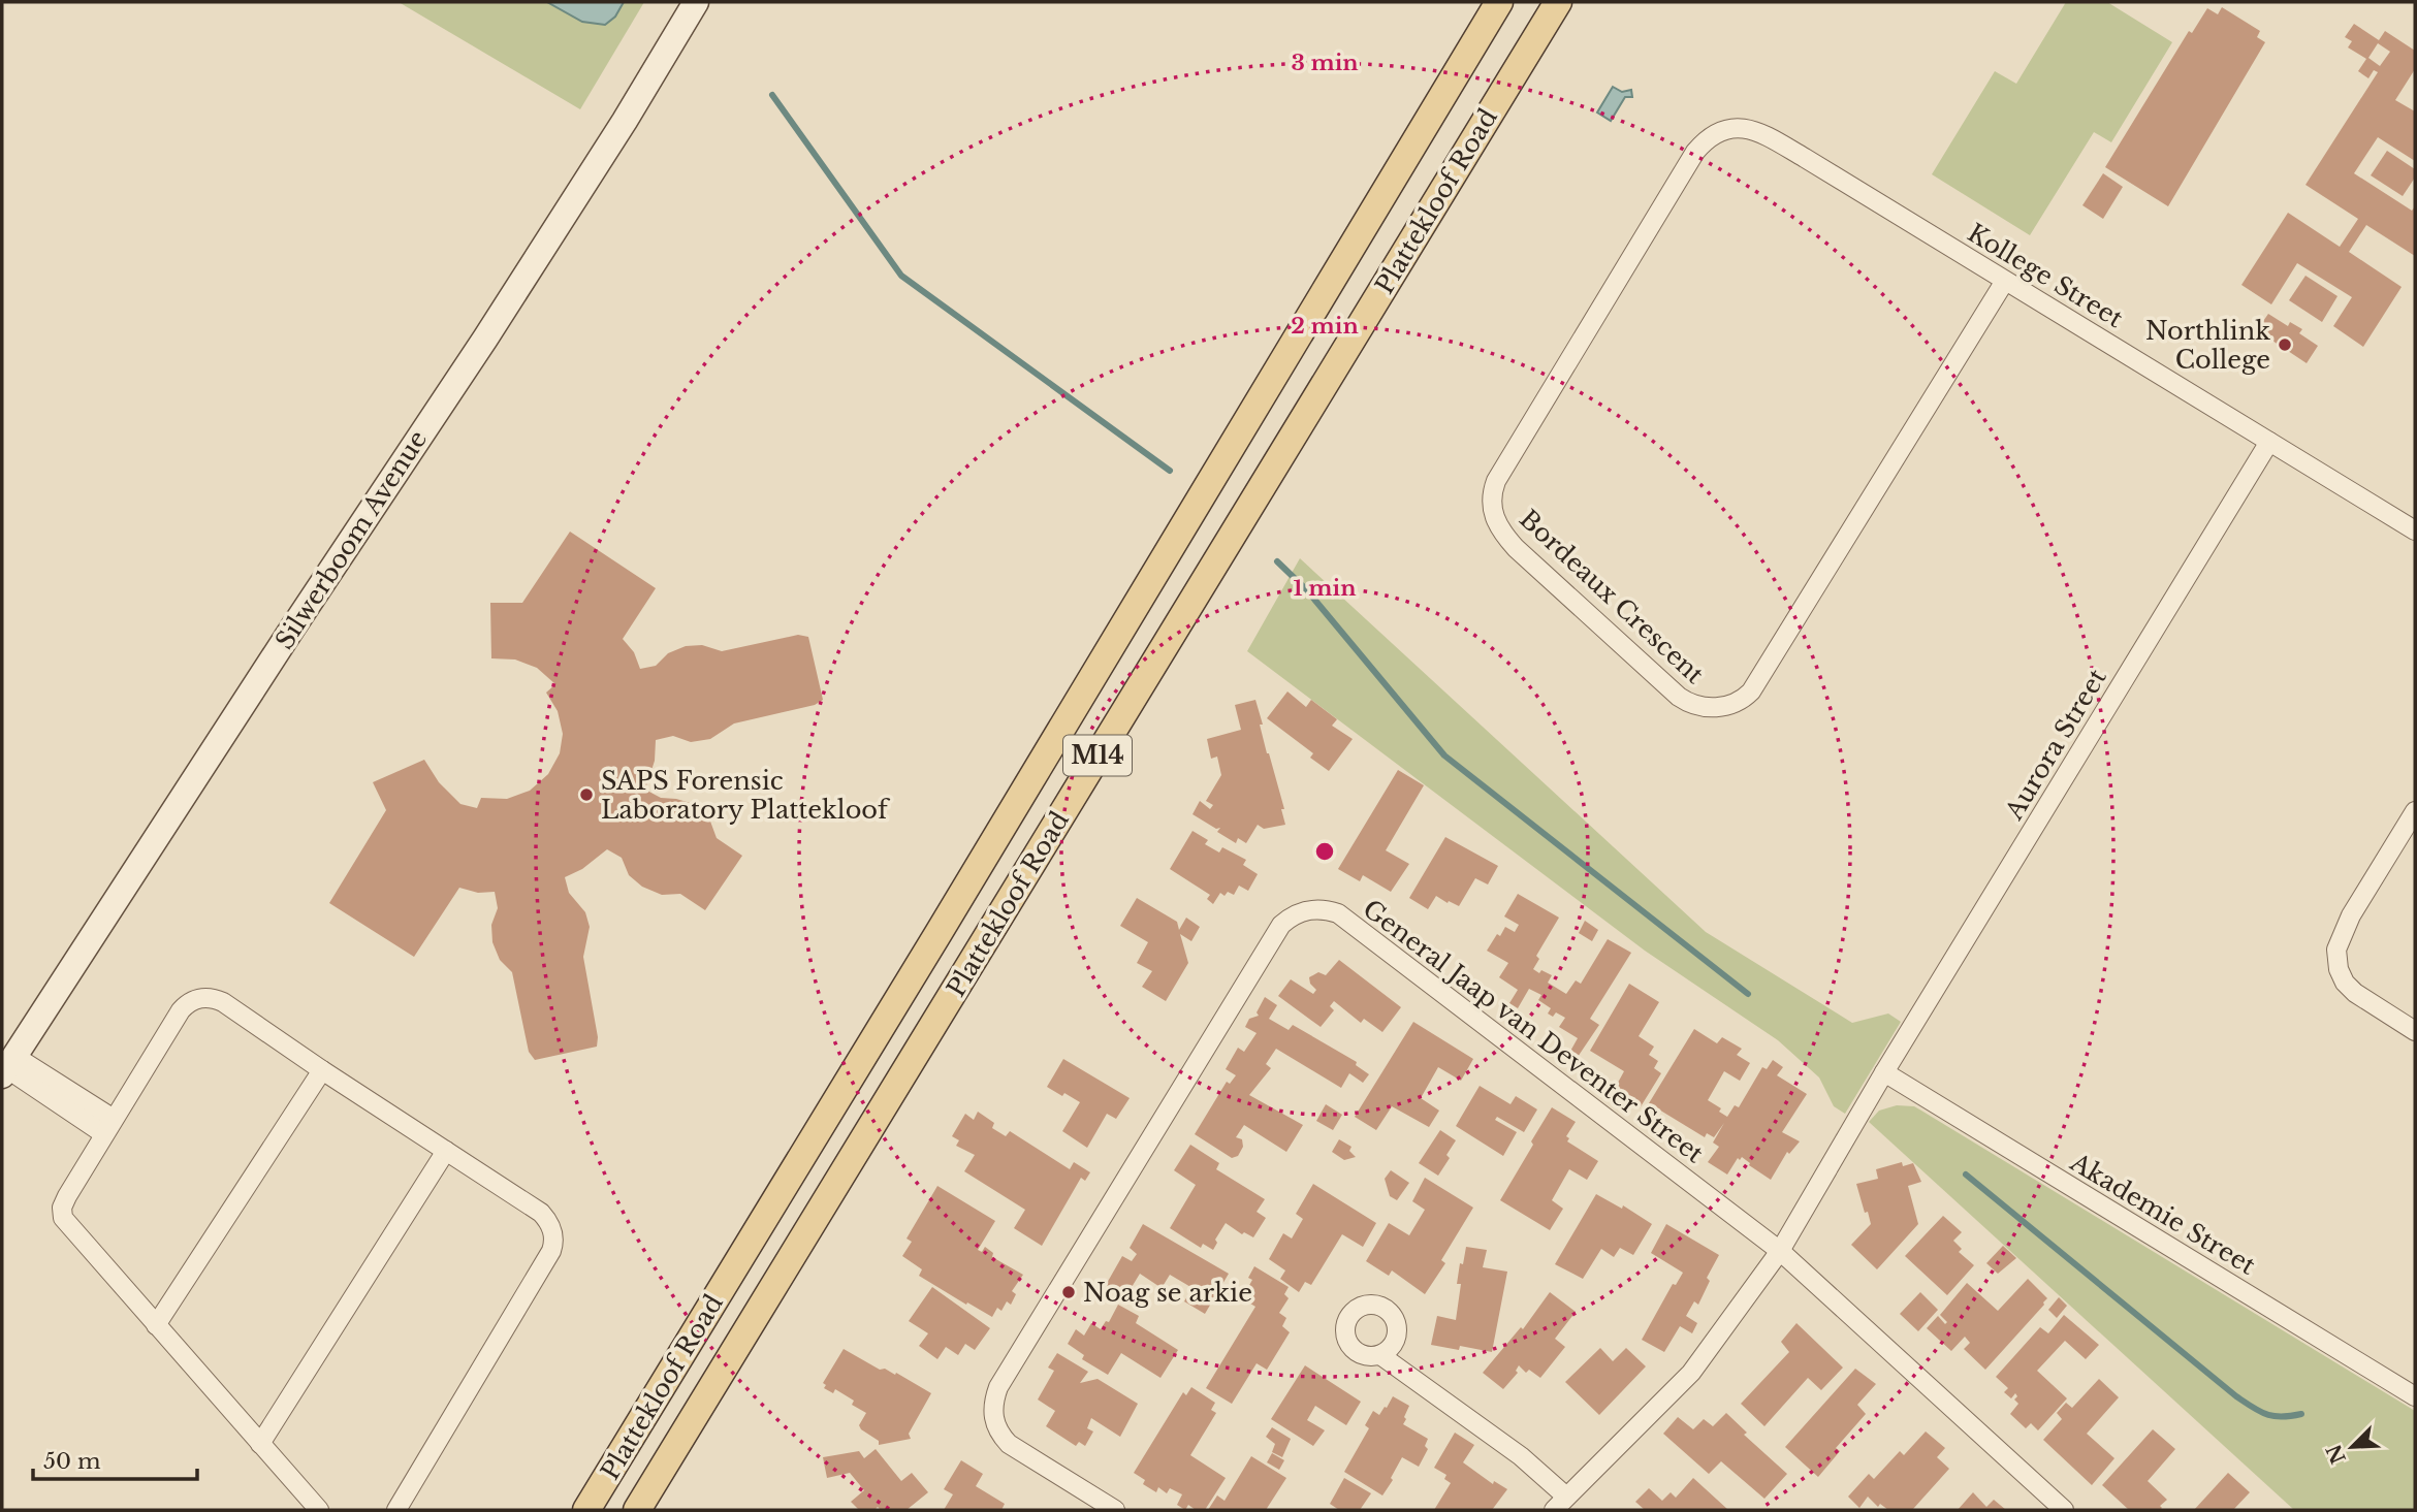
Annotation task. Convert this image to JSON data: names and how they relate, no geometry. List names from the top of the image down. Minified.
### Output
{"streets":{"main road":["Plattekloof Road","M14"],"street":["Kollege Street","Silwerboom Avenue","Bordeaux Crescent","Aurora Street","General Jaap van Deventer Street","Akademie Street"]},"crossings":[["Kollege Street","Bordeaux Crescent"],["Kollege Street","Aurora Street"],["Aurora Street","General Jaap van Deventer Street"],["Aurora Street","Akademie Street"]],"places":["Northlink College","SAPS Forensic Laboratory Plattekloof","Noag se arkie"],"scale_bar":"50 m","north":"bottom left","rings":["3 min","2 min","1 min"]}
